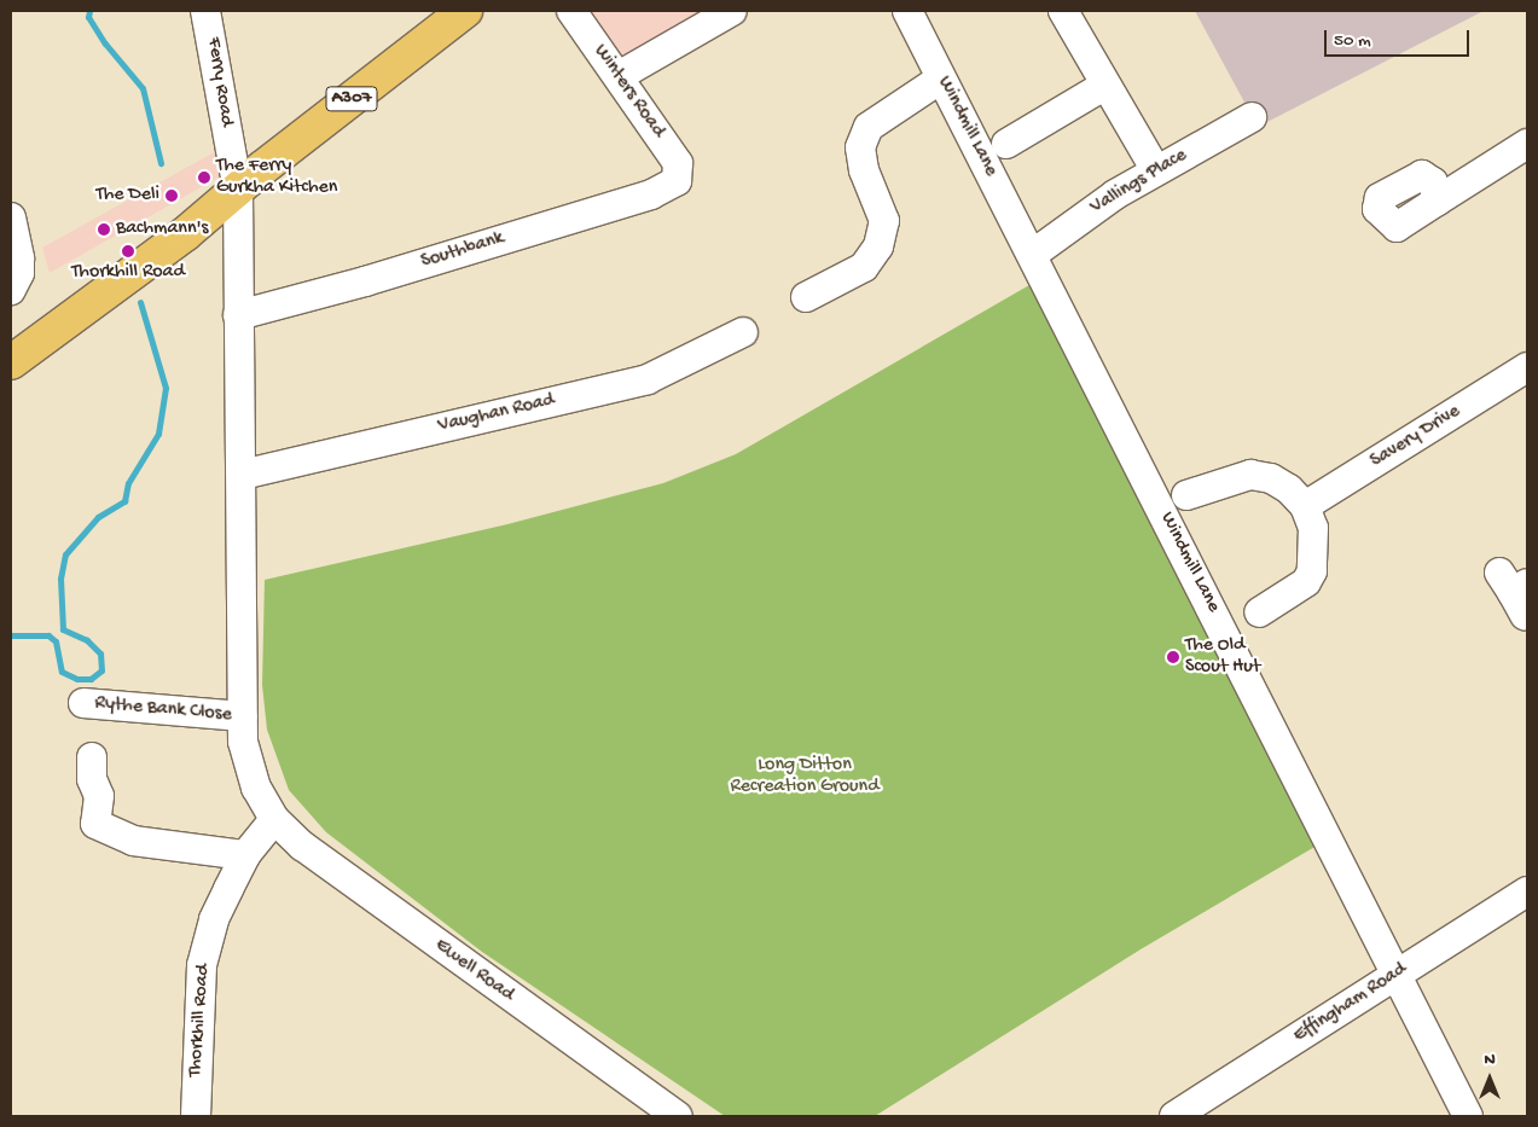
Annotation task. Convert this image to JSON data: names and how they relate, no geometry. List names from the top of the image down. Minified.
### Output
{"streets":{"main road":["A307"],"street":["Ferry Road","Winters Road","Windmill Lane","Vallings Place","Southbank","Vaughan Road","Savery Drive","Rythe Bank Close","Ewell Road","Effingham Road","Thorkhill Road"]},"crossings":[["Ferry Road","A307"],["Winters Road","Southbank"],["Windmill Lane","Vallings Place"],["Windmill Lane","Effingham Road"],["Ewell Road","Thorkhill Road"]],"parks":["Long Ditton Recreation Ground"],"places":["The Ferry Gurkha Kitchen","The Deli","Bachmann's","Thorkhill Road","The Old Scout Hut"],"scale_bar":"50 m","north":"top"}
